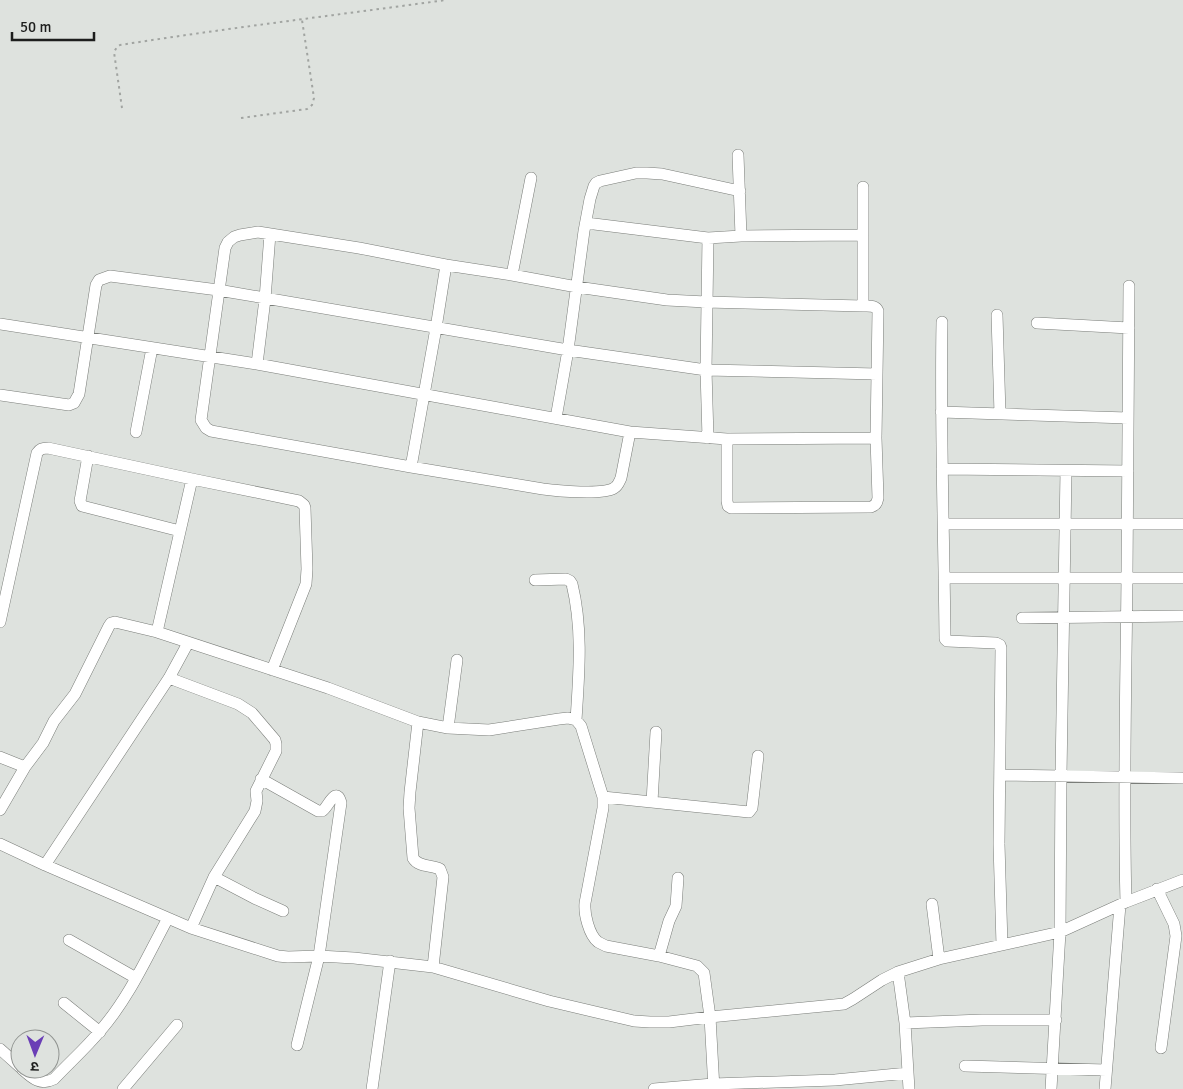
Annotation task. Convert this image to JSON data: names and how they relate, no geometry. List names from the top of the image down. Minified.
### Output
{"scale_bar":"50 m","north":"bottom"}
